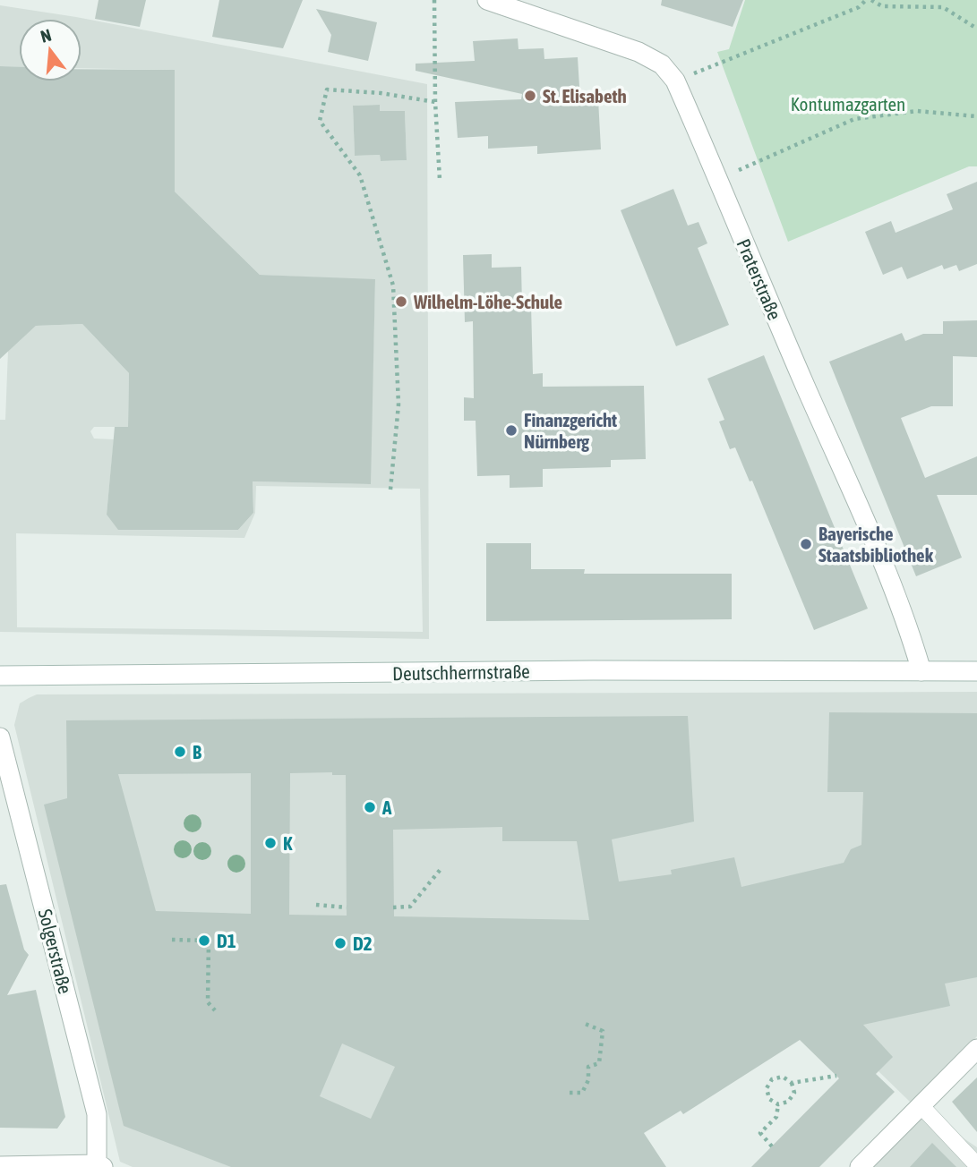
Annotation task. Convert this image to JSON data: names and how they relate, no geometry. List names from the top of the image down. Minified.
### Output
{"streets":{"street":["Praterstraße","Deutschherrnstraße","Solgerstraße"]},"crossings":[["Praterstraße","Deutschherrnstraße"]],"parks":["Kontumazgarten"],"places":["St. Elisabeth","Wilhelm-Löhe-Schule","Finanzgericht Nürnberg","Bayerische Staatsbibliothek","B","A","K","D1","D2"],"north":"top"}
